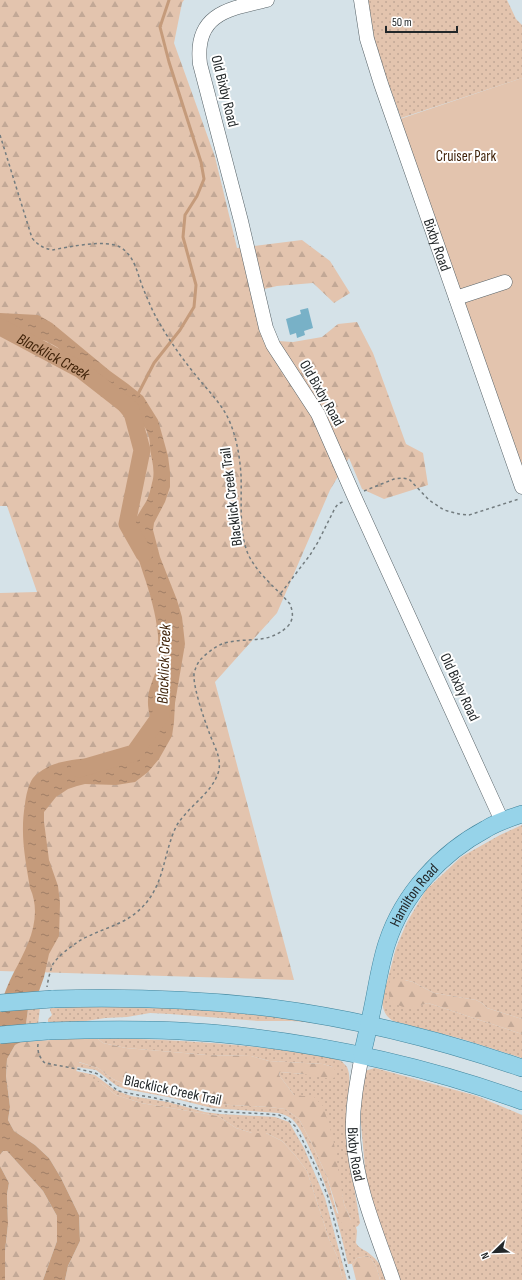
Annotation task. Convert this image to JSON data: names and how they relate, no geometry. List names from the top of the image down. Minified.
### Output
{"streets":{"main road":["Bixby Road","Hamilton Road"],"street":["Old Bixby Road"],"path":["Blacklick Creek Trail"]},"crossings":[["Old Bixby Road","Hamilton Road"],["Bixby Road","Hamilton Road"]],"water":["Blacklick Creek"],"parks":["Cruiser Park"],"scale_bar":"50 m","north":"bottom left"}
